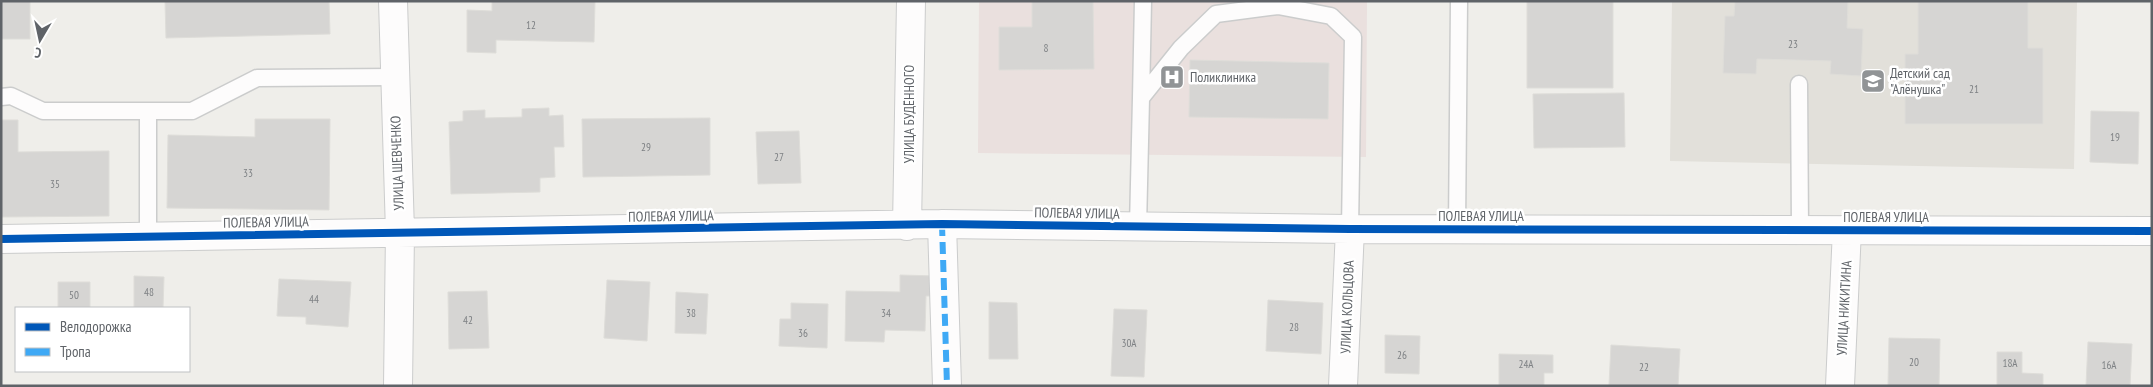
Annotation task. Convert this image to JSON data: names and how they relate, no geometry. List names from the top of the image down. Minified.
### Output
{"streets":{"street":["УЛИЦА БУДЁННОГО","УЛИЦА ШЕВЧЕНКО","ПОЛЕВАЯ УЛИЦА","УЛИЦА КОЛЬЦОВА","УЛИЦА НИКИТИНА"]},"crossings":[["УЛИЦА БУДЁННОГО","ПОЛЕВАЯ УЛИЦА"],["УЛИЦА ШЕВЧЕНКО","ПОЛЕВАЯ УЛИЦА"],["ПОЛЕВАЯ УЛИЦА","УЛИЦА КОЛЬЦОВА"],["ПОЛЕВАЯ УЛИЦА","УЛИЦА НИКИТИНА"]],"places":{"hospital":["Поликлиника"],"school or university":["Детский сад \"Алёнушка\""]},"house_numbers":["12","23","8","21","19","29","27","33","35","48","50","44","38","34","42","28","36","30А","26","20","18А","24А","16А","22"],"legend":["Велодорожка","Тропа"],"north":"bottom"}
